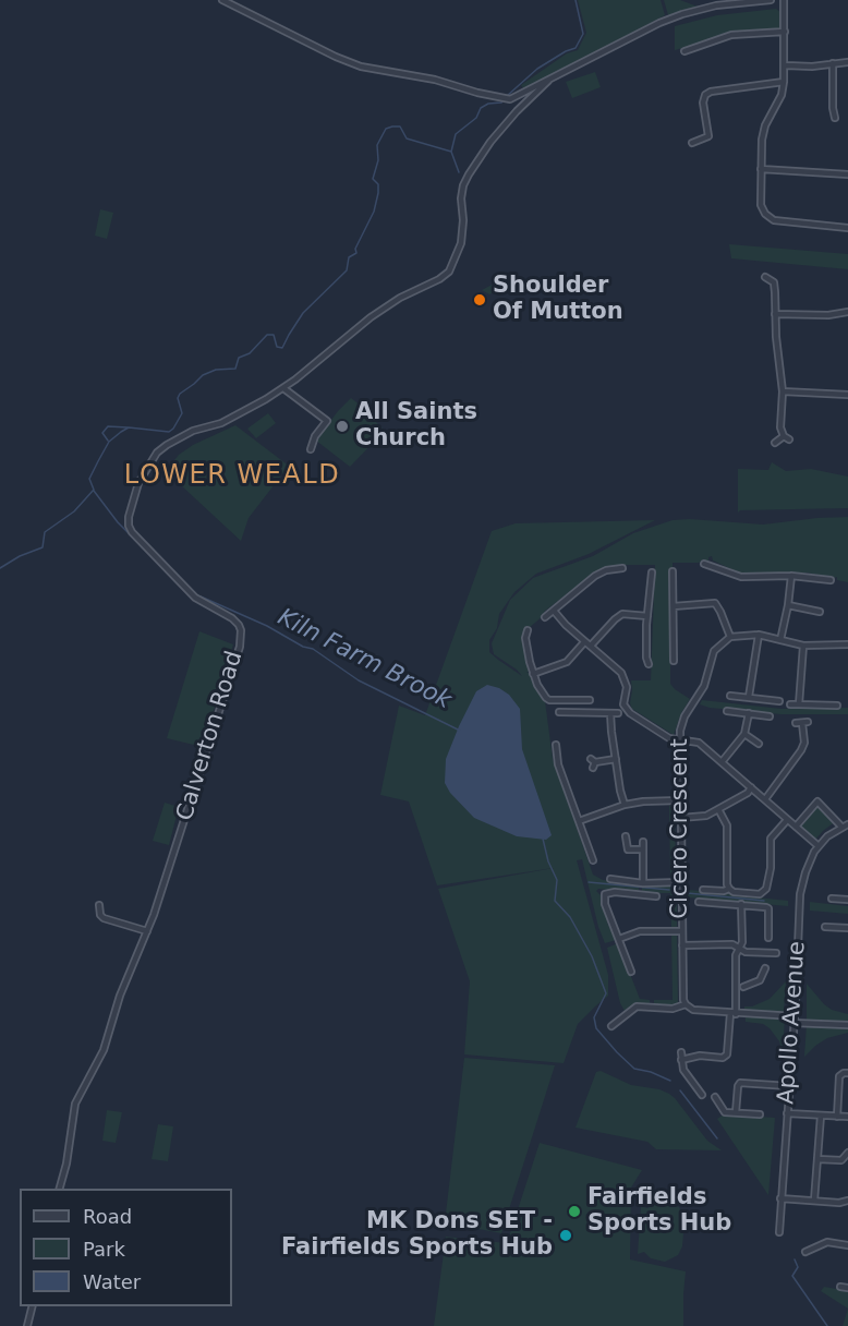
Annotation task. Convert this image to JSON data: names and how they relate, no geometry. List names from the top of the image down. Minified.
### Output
{"streets":{"street":["Calverton Road","Cicero Crescent","Apollo Avenue"]},"districts":["LOWER WEALD"],"water":["Kiln Farm Brook"],"places":["Shoulder Of Mutton","All Saints Church","Fairfields Sports Hub","MK Dons SET - Fairfields Sports Hub"],"legend":["Road","Park","Water"]}
